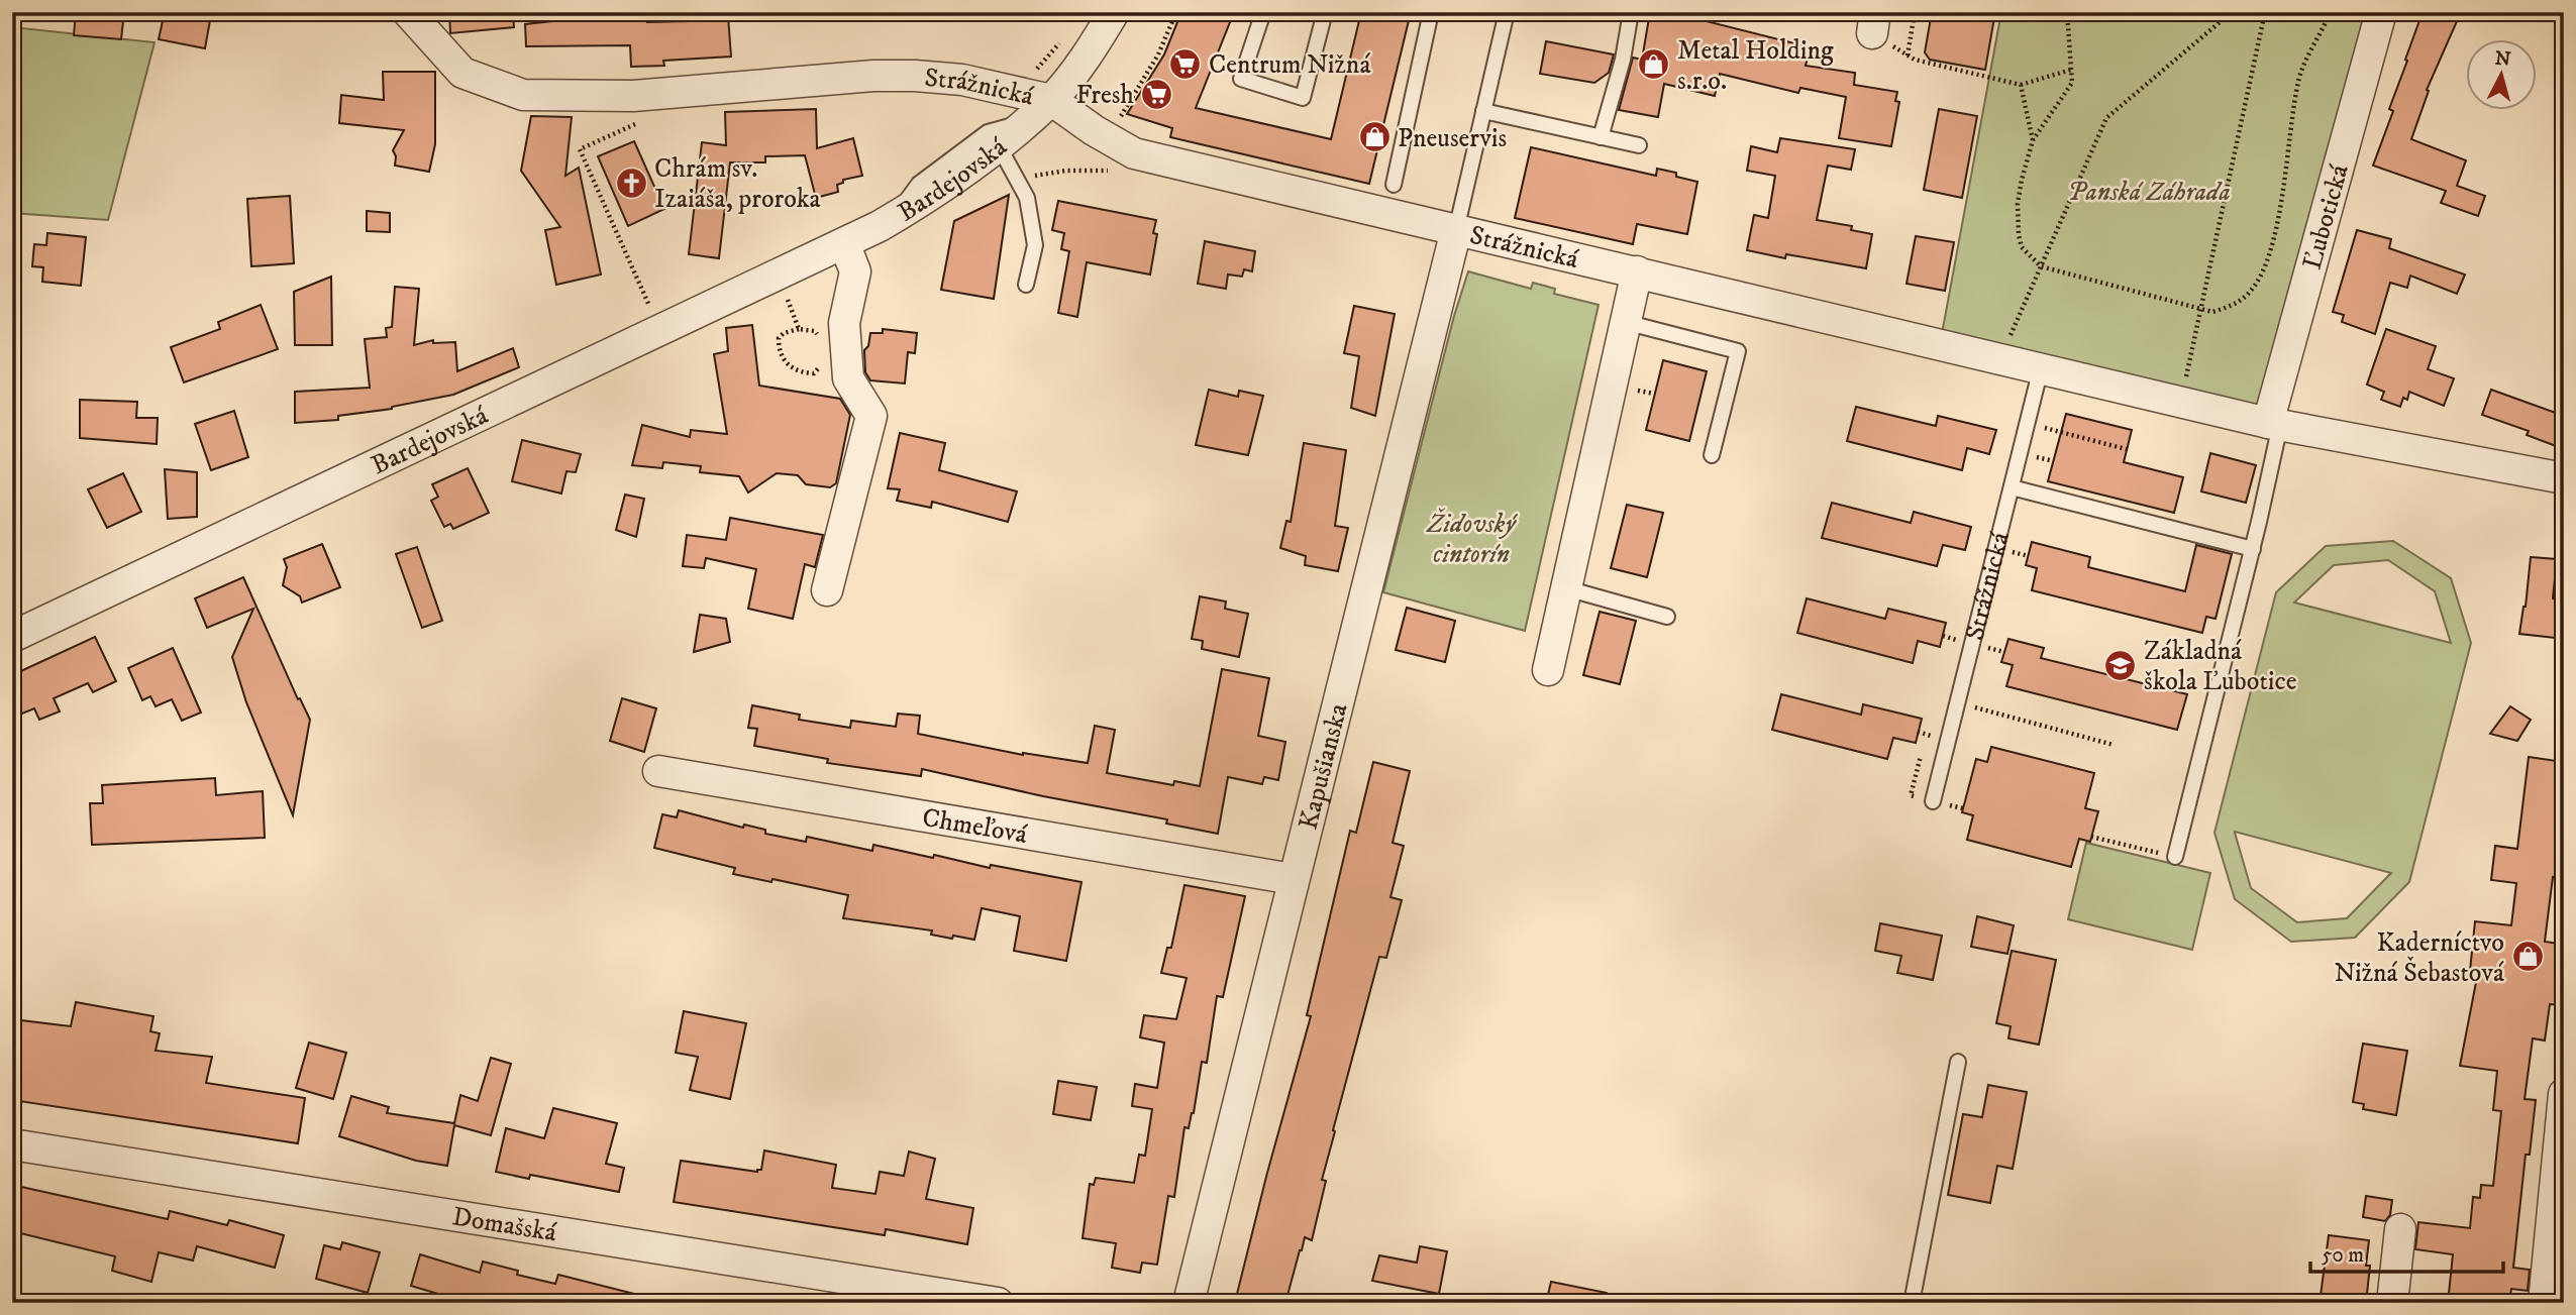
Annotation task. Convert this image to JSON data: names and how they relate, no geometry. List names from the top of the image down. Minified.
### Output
{"streets":{"street":["Strážnická","Bardejovská","Ľubotická","Kapušianska","Chmeľová","Domašská"]},"crossings":[["Strážnická","Bardejovská"],["Strážnická","Ľubotická"],["Strážnická","Kapušianska"],["Kapušianska","Chmeľová"]],"parks":["Panská Záhrada","Židovský cintorín"],"places":{"supermarket":["Centrum Nižná","Fresh"],"shop":["Metal Holding s.r.o.","Pneuservis","Kaderníctvo Nižná Šebastová"],"church":["Chrám sv. Izaiáša, proroka"],"school or university":["Základná škola Ľubotice"]},"scale_bar":"50 m","north":"top"}
